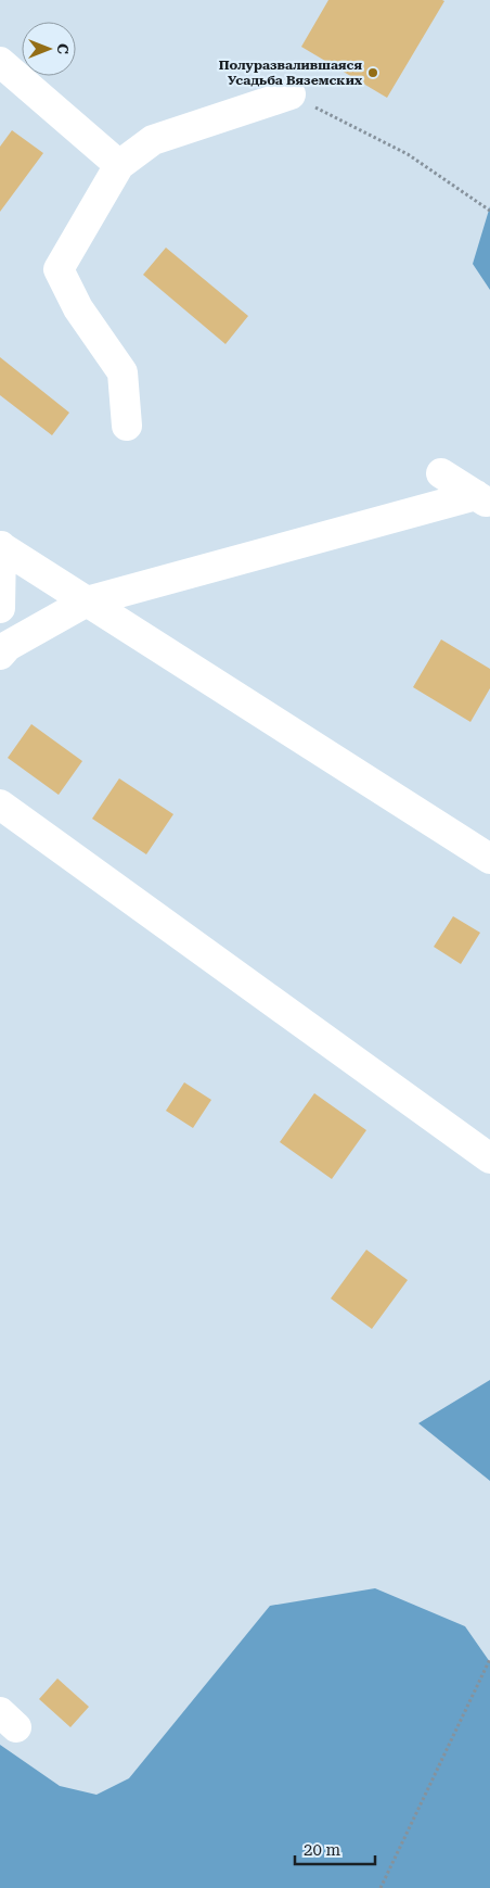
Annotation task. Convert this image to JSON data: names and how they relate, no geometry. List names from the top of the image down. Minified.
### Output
{"places":["Полуразвалившаяся Усадьба Вяземских"],"scale_bar":"20 m","north":"right"}
